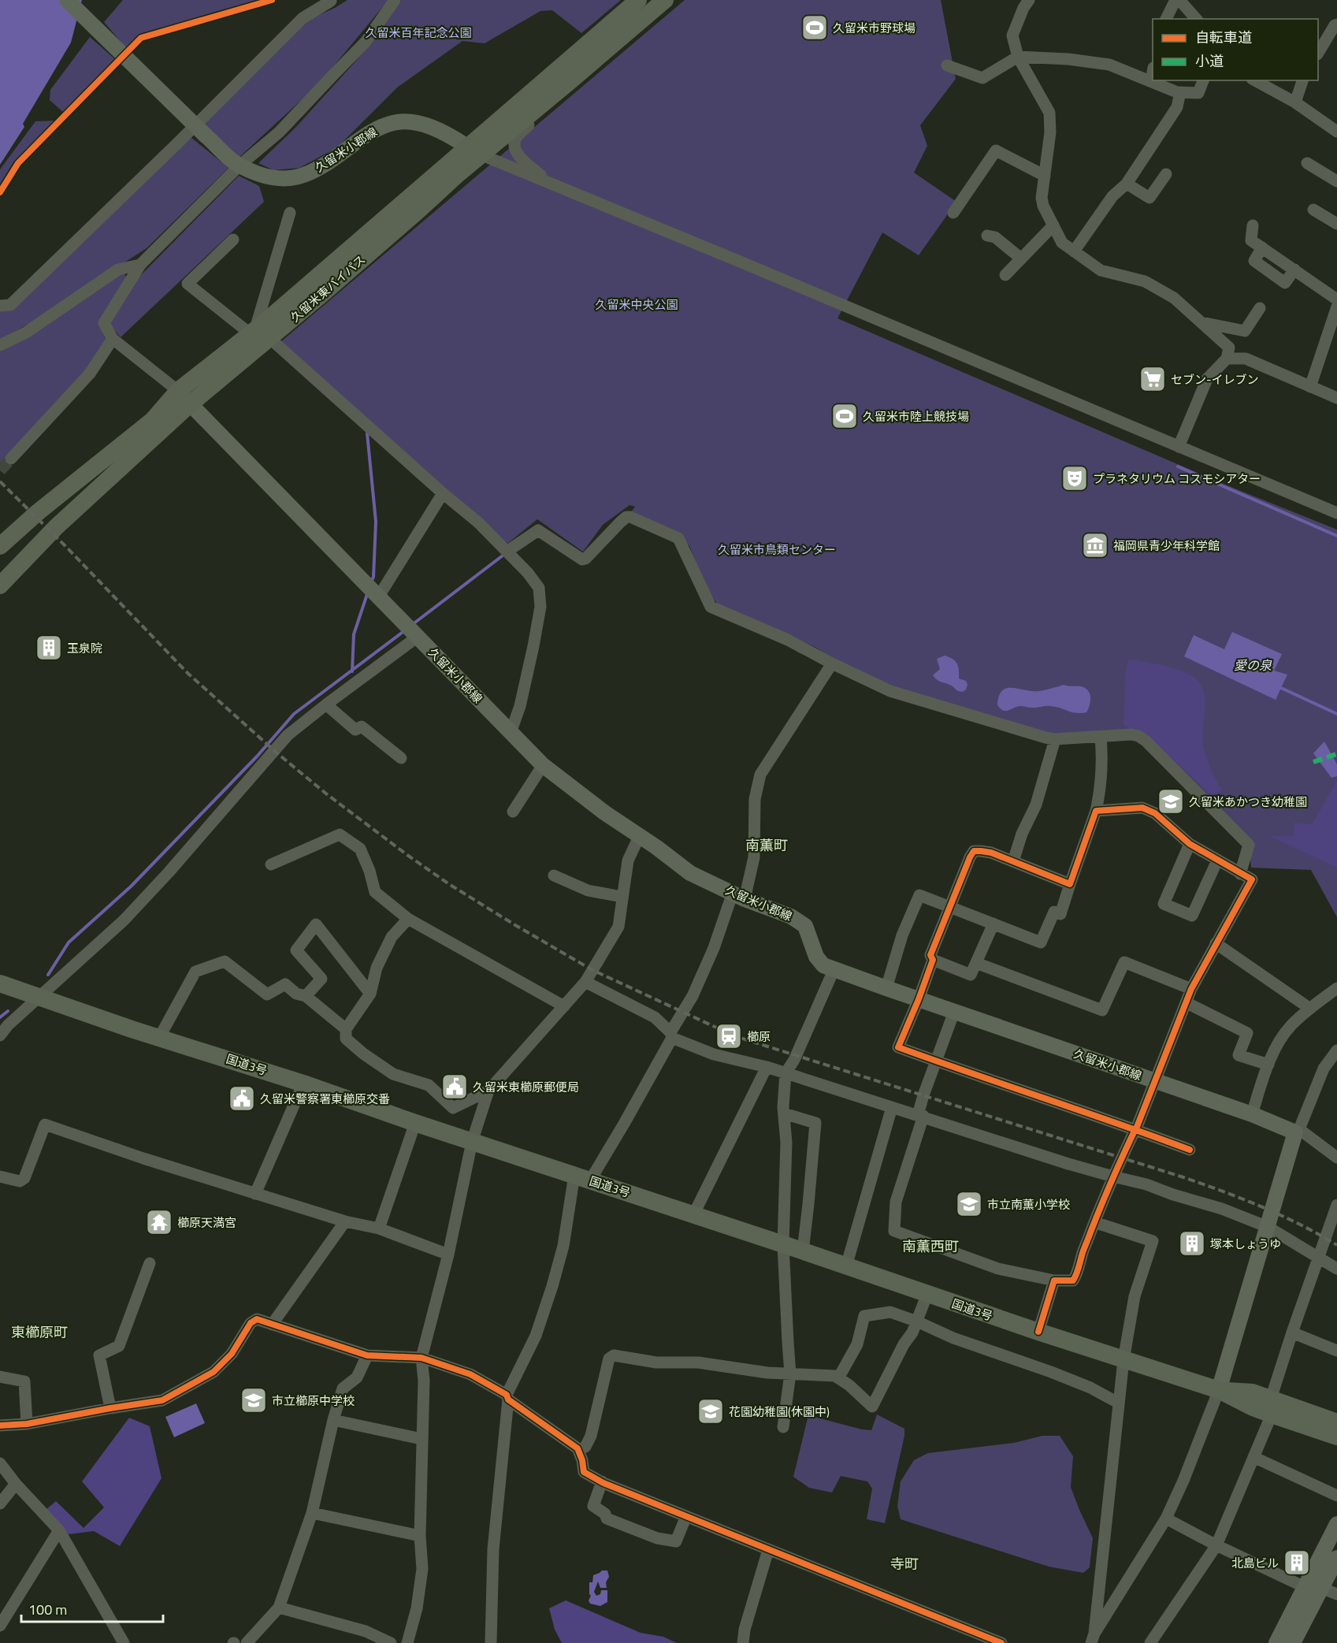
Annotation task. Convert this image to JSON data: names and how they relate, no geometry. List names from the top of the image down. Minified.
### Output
{"streets":{"highway":["久留米東バイパス","国道3号"],"main road":["久留米小郡線"]},"crossings":[["久留米小郡線","久留米東バイパス"]],"districts":["南薫町","南薫西町","東櫛原町","寺町"],"water":["愛の泉"],"parks":["久留米百年記念公園","久留米中央公園","久留米市鳥類センター"],"places":{"sports":["久留米市野球場","久留米市陸上競技場"],"supermarket":["セブン-イレブン"],"theatre":["プラネタリウム コスモシアター"],"museum":["福岡県青少年科学館"],"building":["玉泉院","塚本しょうゆ","北島ビル"],"school or university":["久留米あかつき幼稚園","市立南薫小学校","市立櫛原中学校","花園幼稚園(休園中)"],"station":["櫛原"],"public building":["久留米東櫛原郵便局","久留米警察署東櫛原交番"],"temple":["櫛原天満宮"]},"legend":["自転車道","小道"],"scale_bar":"100 m"}
